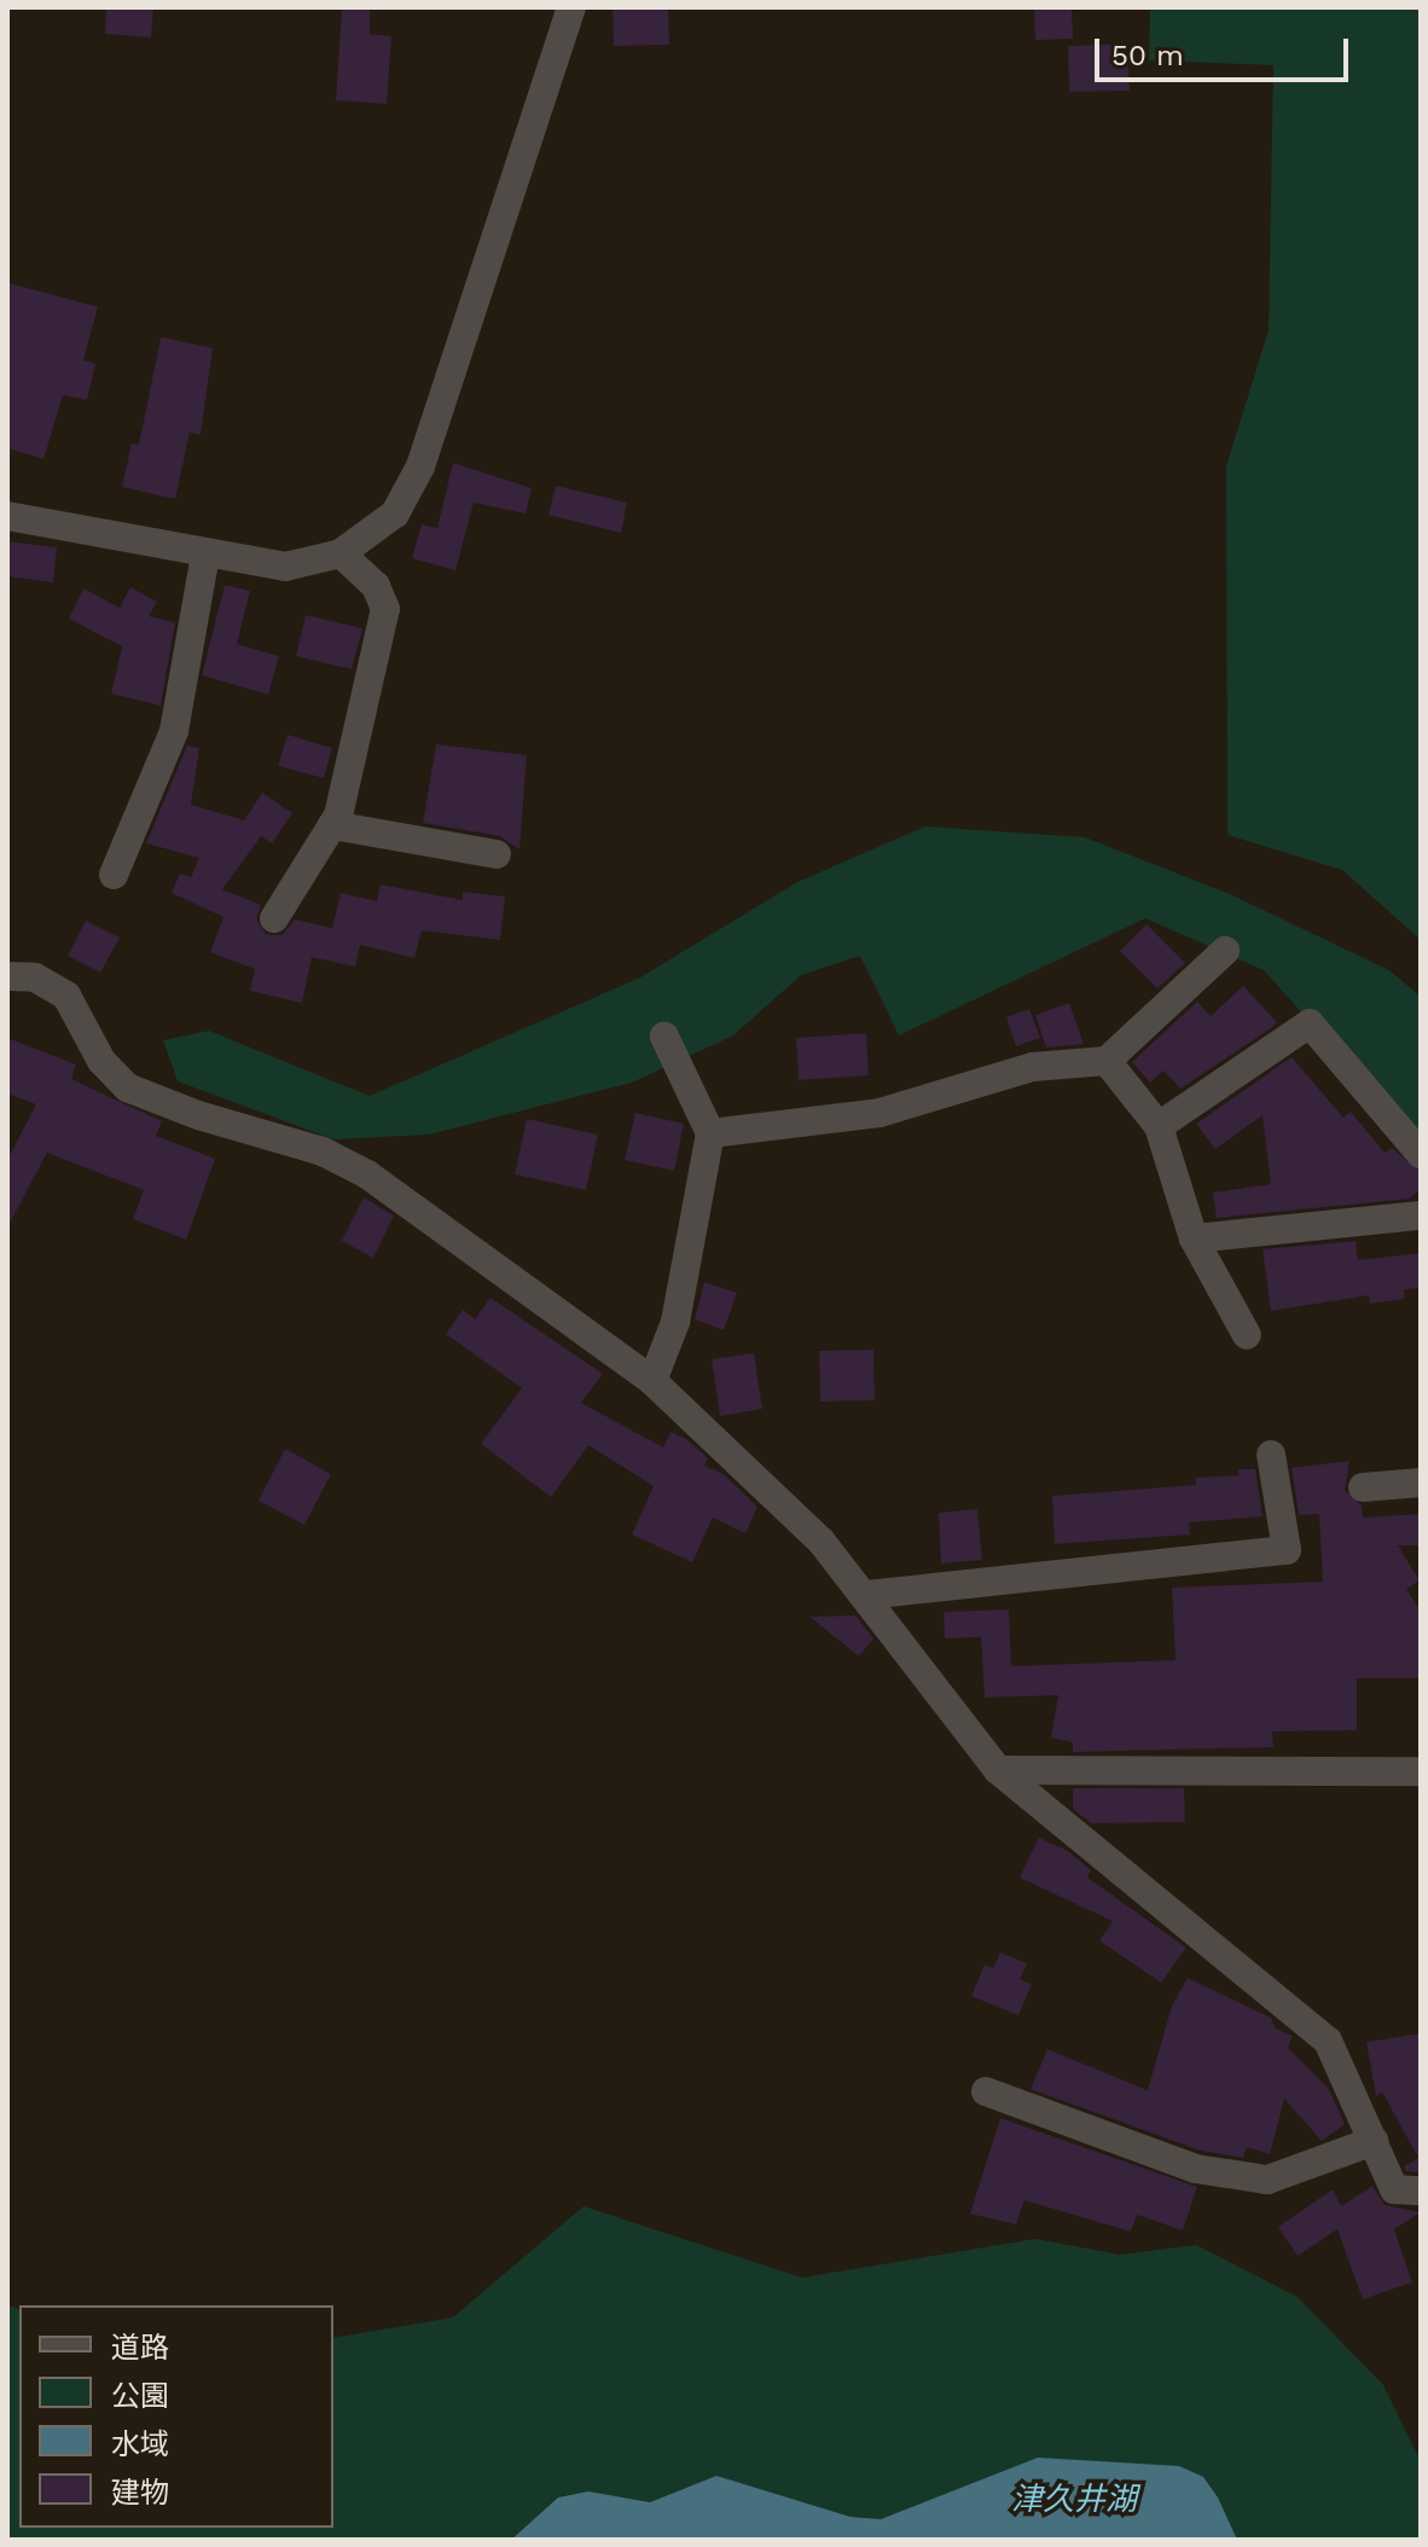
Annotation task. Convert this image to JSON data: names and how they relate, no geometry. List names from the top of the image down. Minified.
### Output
{"water":["津久井湖"],"legend":["道路","公園","水域","建物"],"scale_bar":"50 m"}
